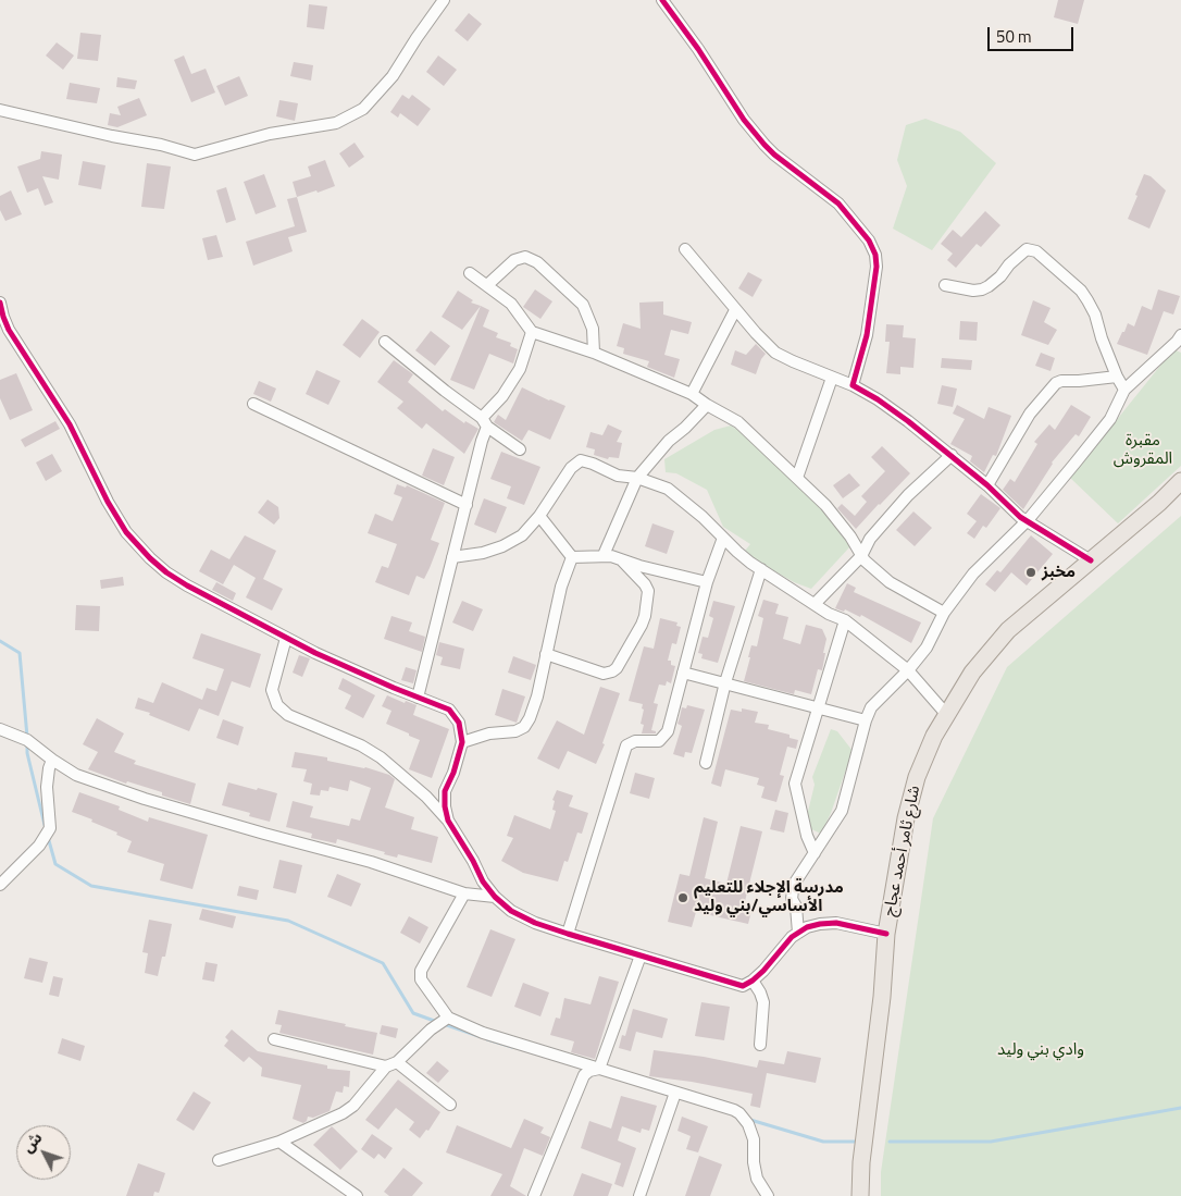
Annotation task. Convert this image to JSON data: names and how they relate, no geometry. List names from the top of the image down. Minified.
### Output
{"streets":{"main road":["شارع ثامر أحمد عجاج"]},"parks":["مقبرة المقروش","وادي بني وليد"],"places":["مخبز","مدرسة الإجلاء للتعليم الأساسي/بني وليد"],"scale_bar":"50 m","north":"top left"}
